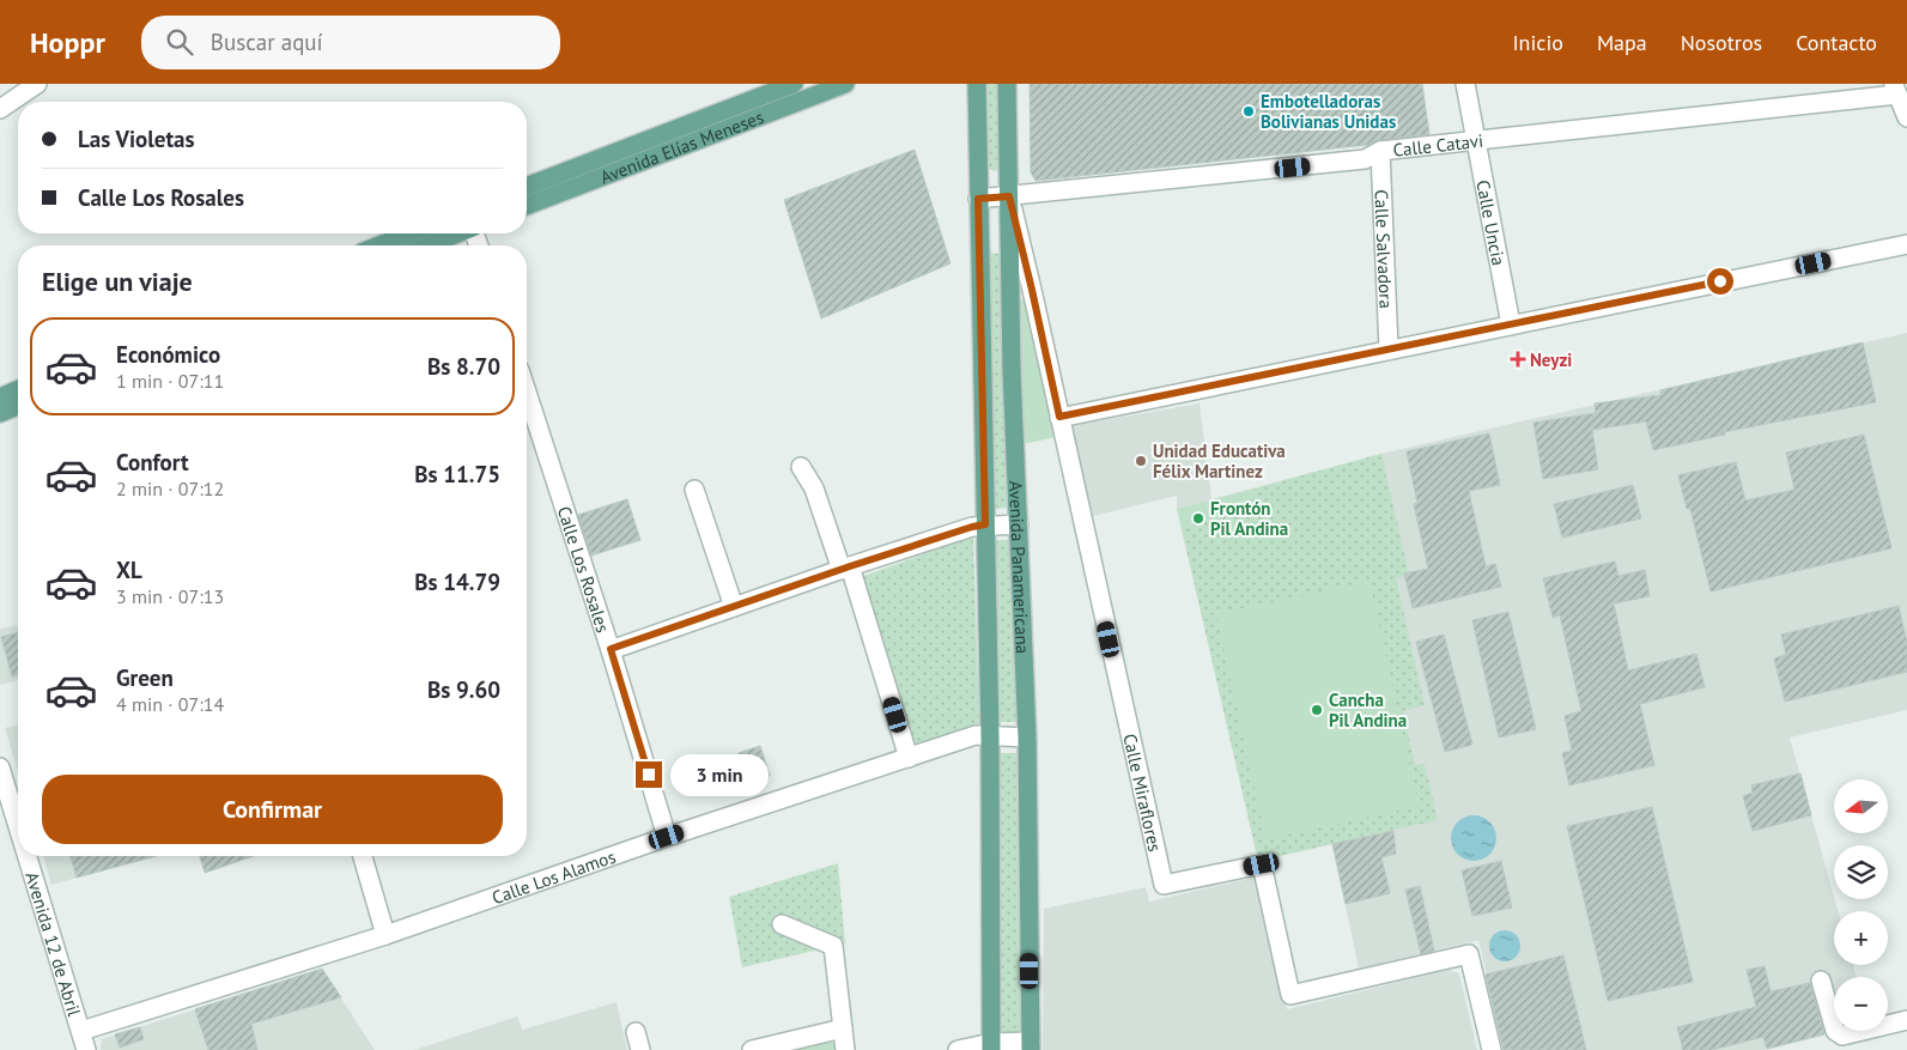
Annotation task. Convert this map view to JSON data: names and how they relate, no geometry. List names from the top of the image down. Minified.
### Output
{"streets":{"main road":["Avenida Elías Meneses","Avenida Panamericana"],"street":["Calle Catavi","Calle Uncia","Calle Salvadora","Calle Los Rosales","Calle Miraflores","Calle Los Alamos","Avenida 12 de Abril"]},"crossings":[["Calle Catavi","Calle Uncia"],["Calle Catavi","Calle Salvadora"],["Calle Catavi","Avenida Panamericana"],["Calle Catavi","Calle Miraflores"],["Avenida Panamericana","Calle Miraflores"],["Avenida Panamericana","Calle Los Alamos"],["Calle Los Rosales","Calle Los Alamos"],["Calle Los Alamos","Avenida 12 de Abril"]],"places":{"other":["Embotelladoras Bolivianas Unidas","Unidad Educativa Félix Martinez","Frontón Pil Andina","Cancha Pil Andina"],"health":["Neyzi"]},"north":"left","page":{"header":"Hoppr","search":"Buscar aquí","nav":["Inicio","Mapa","Nosotros","Contacto"],"banner":["Las Violetas","Calle Los Rosales"],"heading":"Elige un viaje","list":[{"name":"Económico","note":"1 min · 07:11","value":"Bs 8.70"},{"name":"Confort","note":"2 min · 07:12","value":"Bs 11.75"},{"name":"XL","note":"3 min · 07:13","value":"Bs 14.79"},{"name":"Green","note":"4 min · 07:14","value":"Bs 9.60"}],"bubble":"3 min","buttons":"Confirmar","map_buttons":["+","−"]}}
